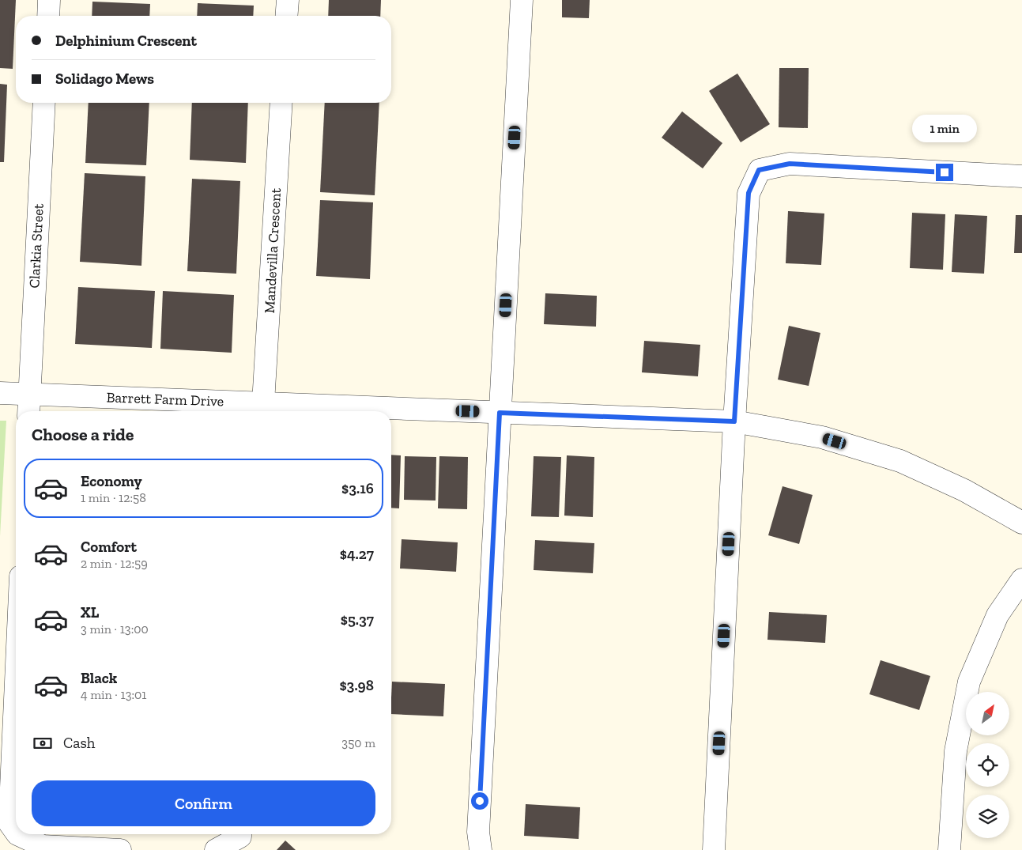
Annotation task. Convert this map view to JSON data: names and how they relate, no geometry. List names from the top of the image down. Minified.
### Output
{"streets":{"street":["Clarkia Street","Mandevilla Crescent","Barrett Farm Drive"]},"crossings":[["Clarkia Street","Barrett Farm Drive"],["Mandevilla Crescent","Barrett Farm Drive"]],"north":"top right","page":{"banner":["Delphinium Crescent","Solidago Mews"],"bubble":"1 min","heading":"Choose a ride","list":[{"name":"Economy","note":"1 min · 12:58","value":"$3.16"},{"name":"Comfort","note":"2 min · 12:59","value":"$4.27"},{"name":"XL","note":"3 min · 13:00","value":"$5.37"},{"name":"Black","note":"4 min · 13:01","value":"$3.98"}],"pay":["Cash","350 m"],"buttons":"Confirm"}}
